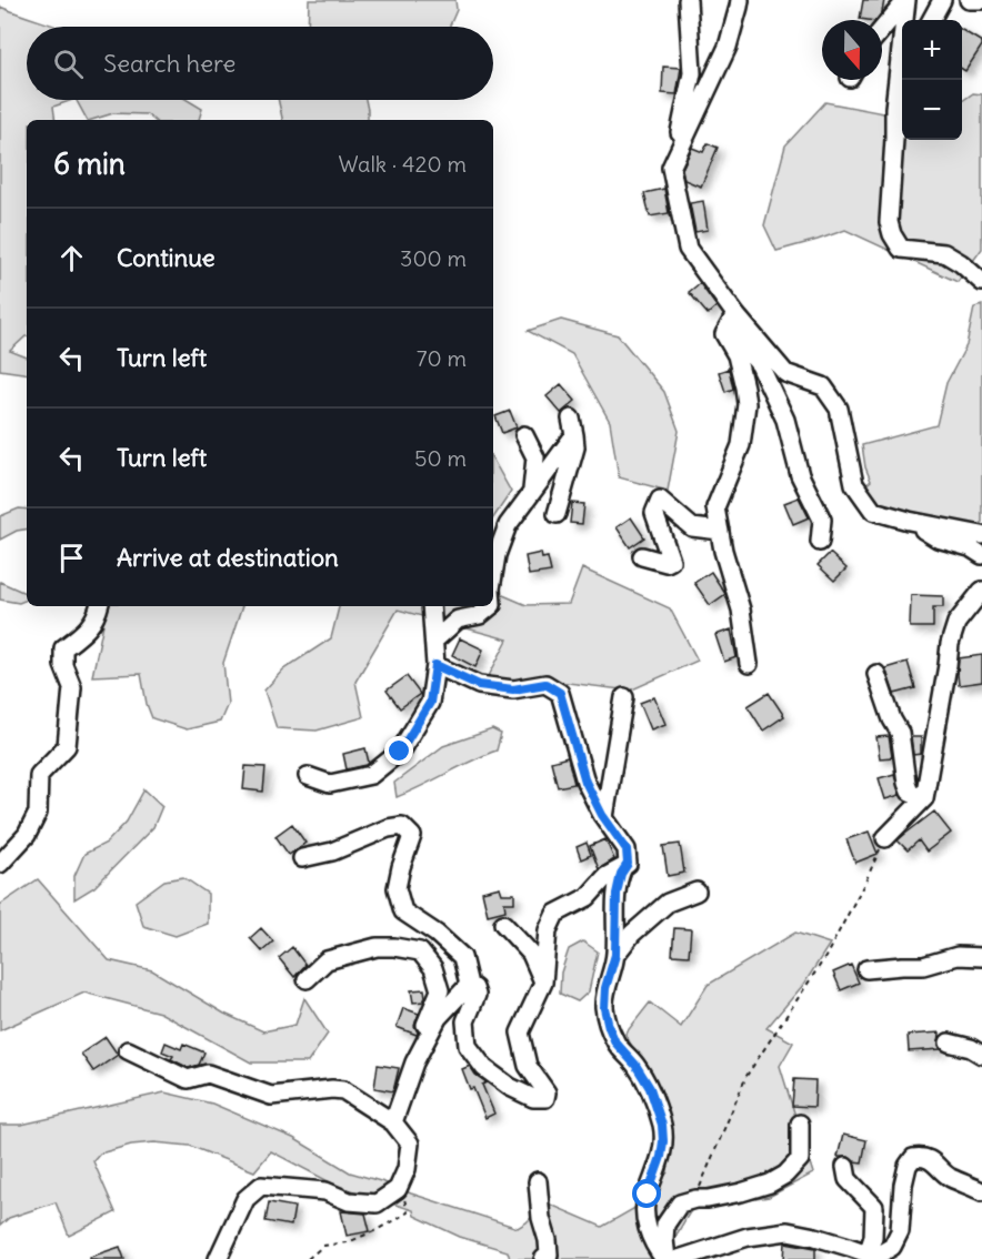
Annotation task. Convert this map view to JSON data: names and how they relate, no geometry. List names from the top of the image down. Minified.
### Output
{"north":"bottom","page":{"map_buttons":["+","−"],"search":"Search here","heading":["6 min","Walk · 420 m"],"list":[["Continue","300 m"],["Turn left","70 m"],["Turn left","50 m"],"Arrive at destination"]}}
